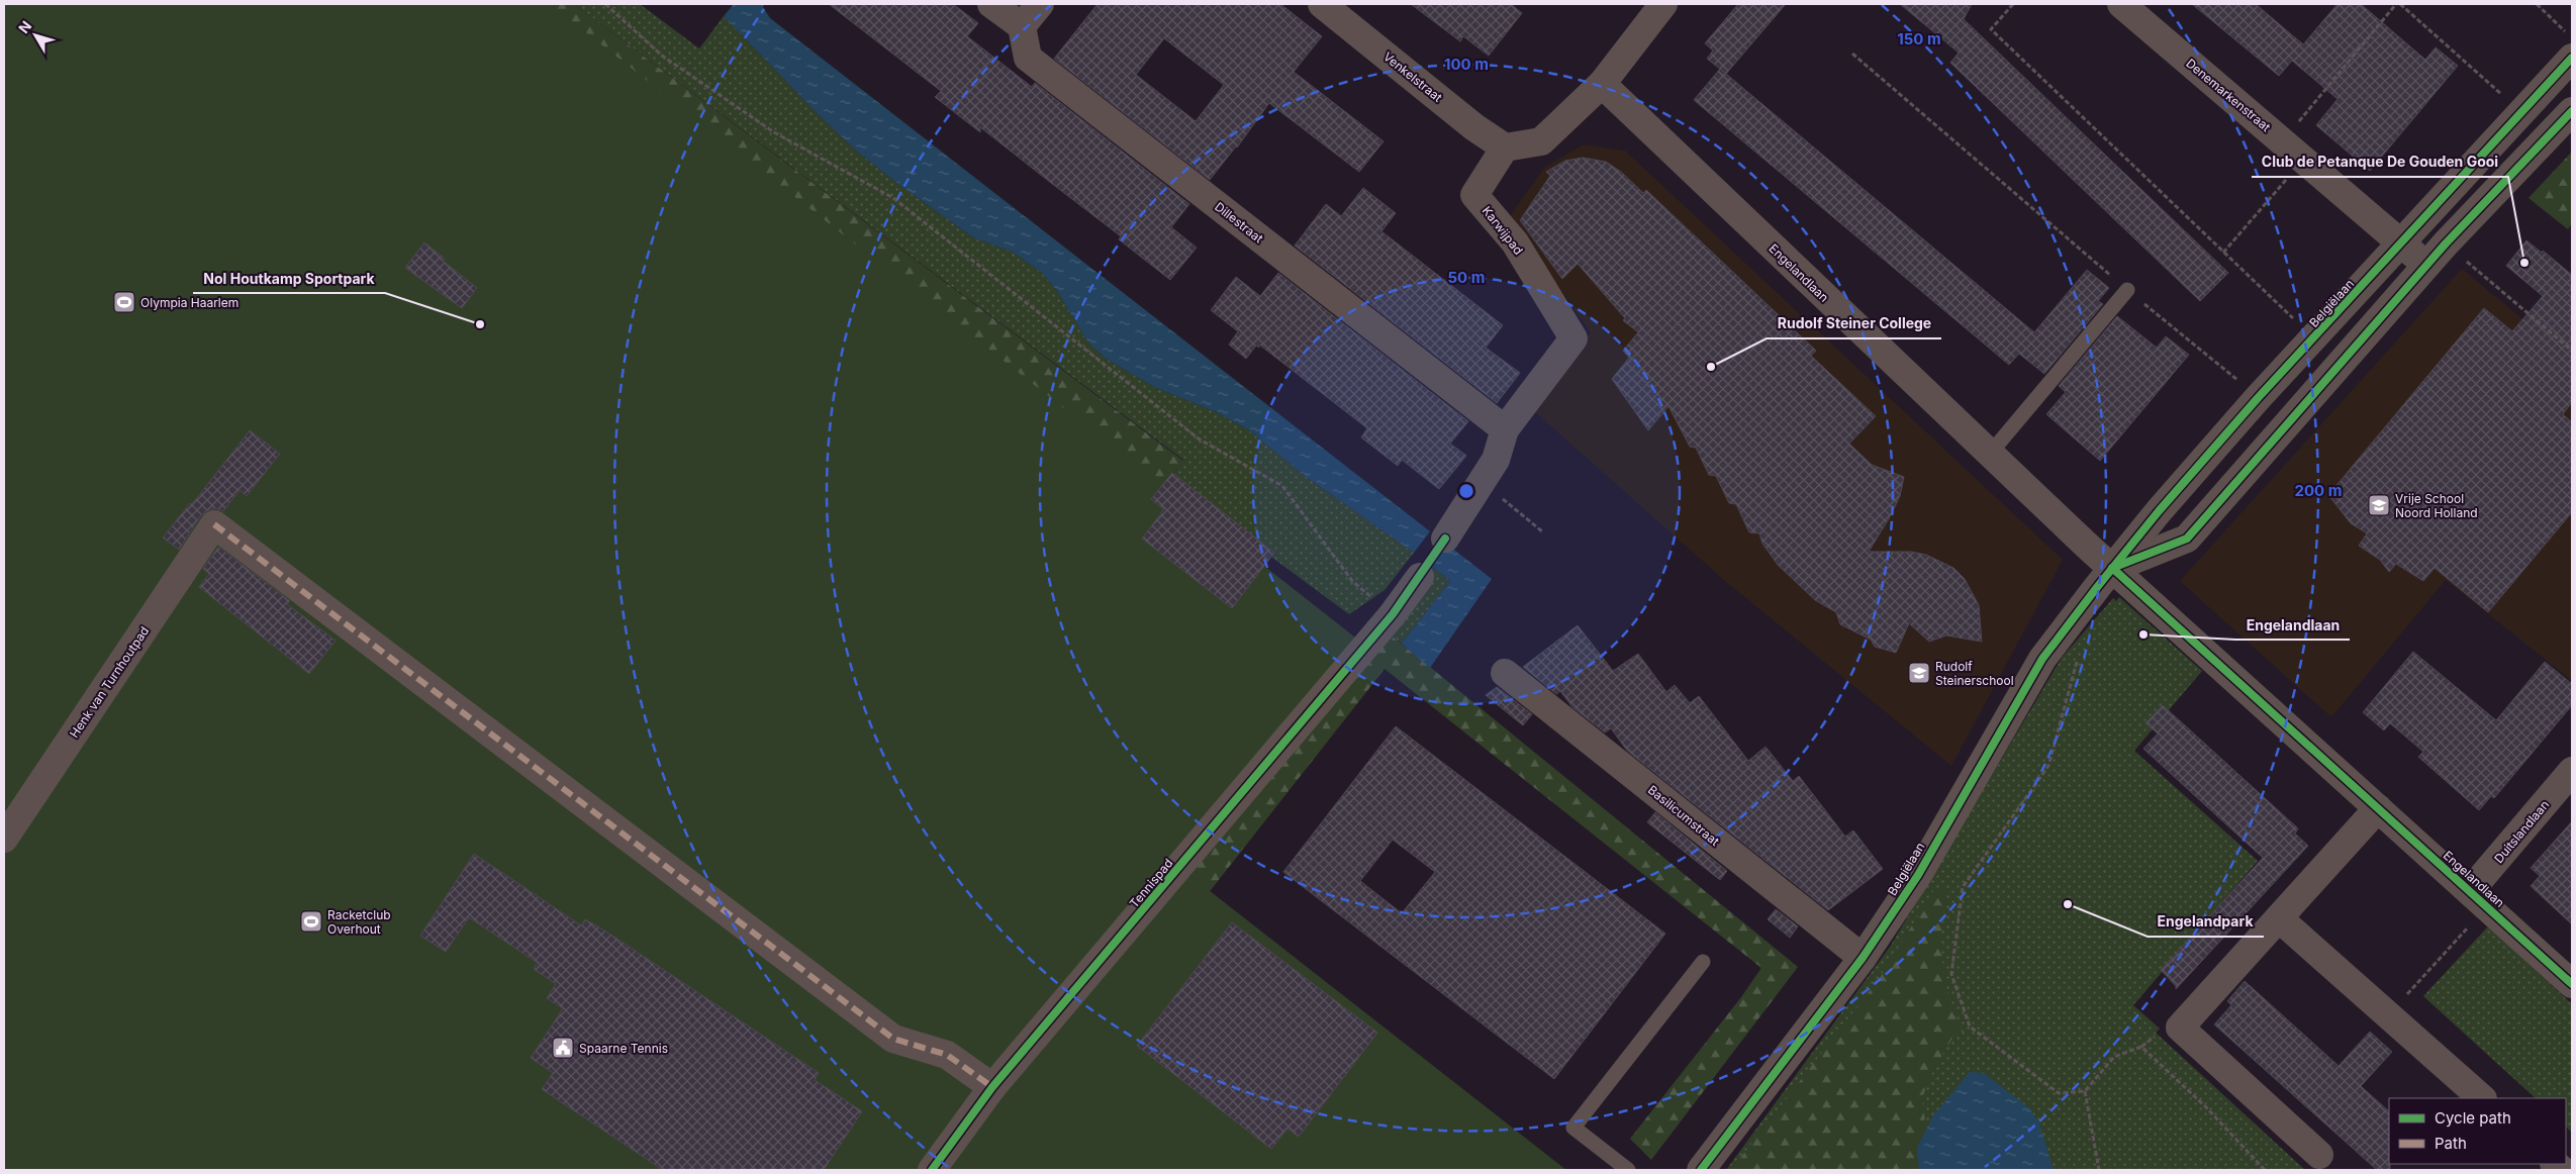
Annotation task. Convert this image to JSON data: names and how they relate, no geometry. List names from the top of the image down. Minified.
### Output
{"streets":{"street":["Venkelstraat","Denemarkenstraat","Dillestraat","Karwijpad","Engelandlaan","Belgiëlaan","Henk van Turnhoutpad","Basilicumstraat","Duitslandlaan","Tennispad"]},"crossings":[["Venkelstraat","Karwijpad"],["Denemarkenstraat","Belgiëlaan"],["Dillestraat","Karwijpad"],["Engelandlaan","Belgiëlaan"],["Engelandlaan","Duitslandlaan"],["Belgiëlaan","Basilicumstraat"],["Henk van Turnhoutpad","Tennispad"]],"places":{"other":["Club de Petanque De Gouden Gooi","Nol Houtkamp Sportpark","Rudolf Steiner College","Engelandlaan","Engelandpark"],"sports":["Olympia Haarlem","Racketclub Overhout"],"school or university":["Vrije School Noord Holland","Rudolf Steinerschool"],"public building":["Spaarne Tennis"]},"legend":["Cycle path","Path"],"north":"top left","rings":["150 m","100 m","50 m","200 m"]}
